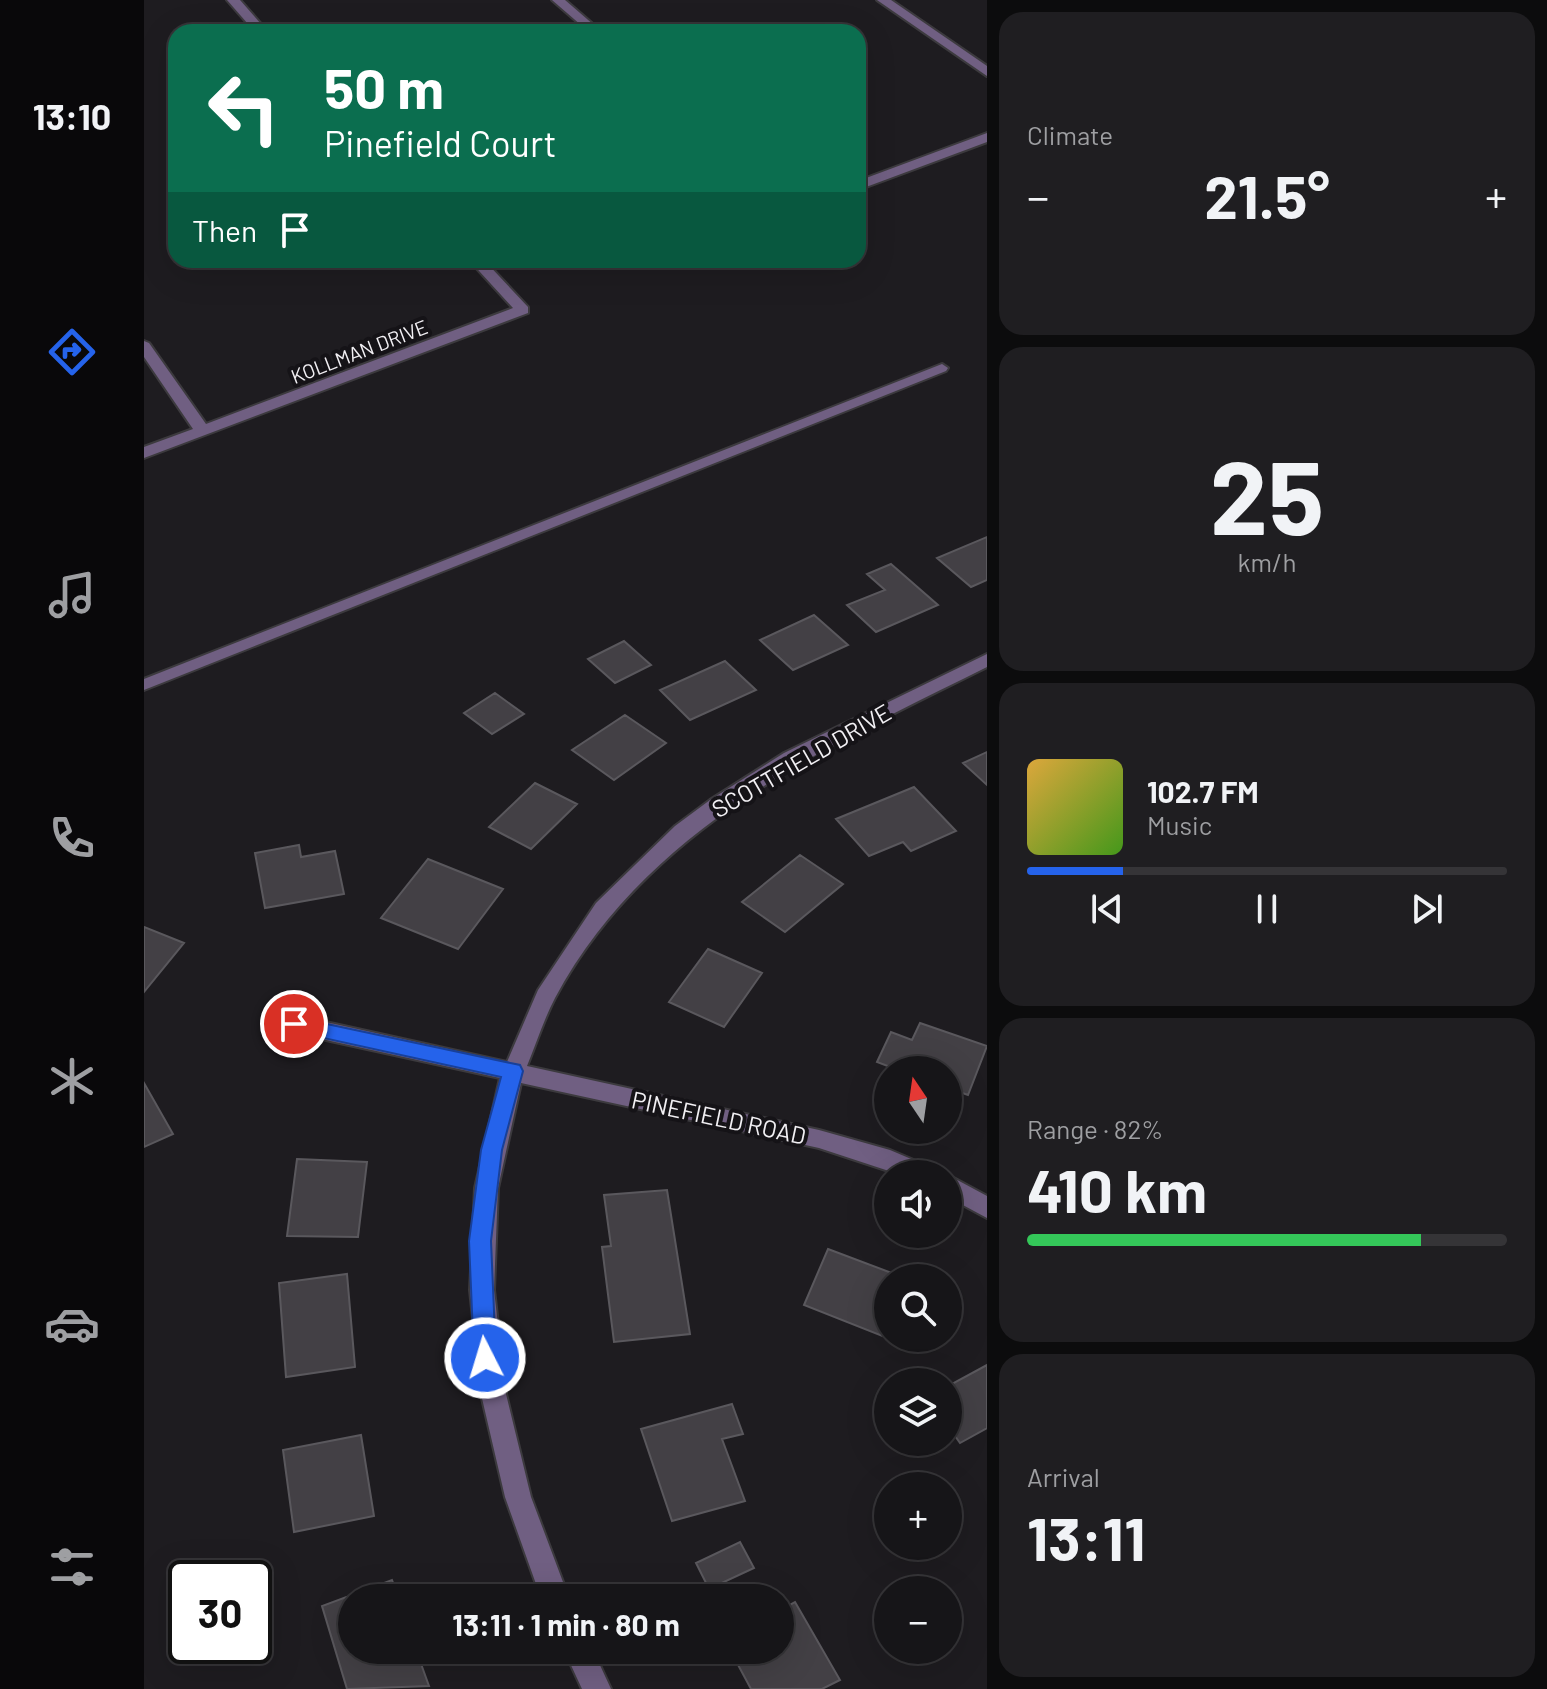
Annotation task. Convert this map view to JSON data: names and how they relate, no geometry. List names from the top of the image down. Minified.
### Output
{"streets":{"street":["KOLLMAN DRIVE","SCOTTFIELD DRIVE","PINEFIELD ROAD"]},"crossings":[["SCOTTFIELD DRIVE","PINEFIELD ROAD"]],"north":"top","page":{"tabs":"13:10","tile":["Climate",["25","km/h"],["Range · 82%","410 km"],["Arrival","13:11"]],"turn":["50 m","Pinefield Court"],"heat":["−","21.5°","+"],"then":"Then","song":["102.7 FM","Music"],"map_buttons":["+","−"],"limit":"30","trip":"13:11 · 1 min · 80 m"}}
